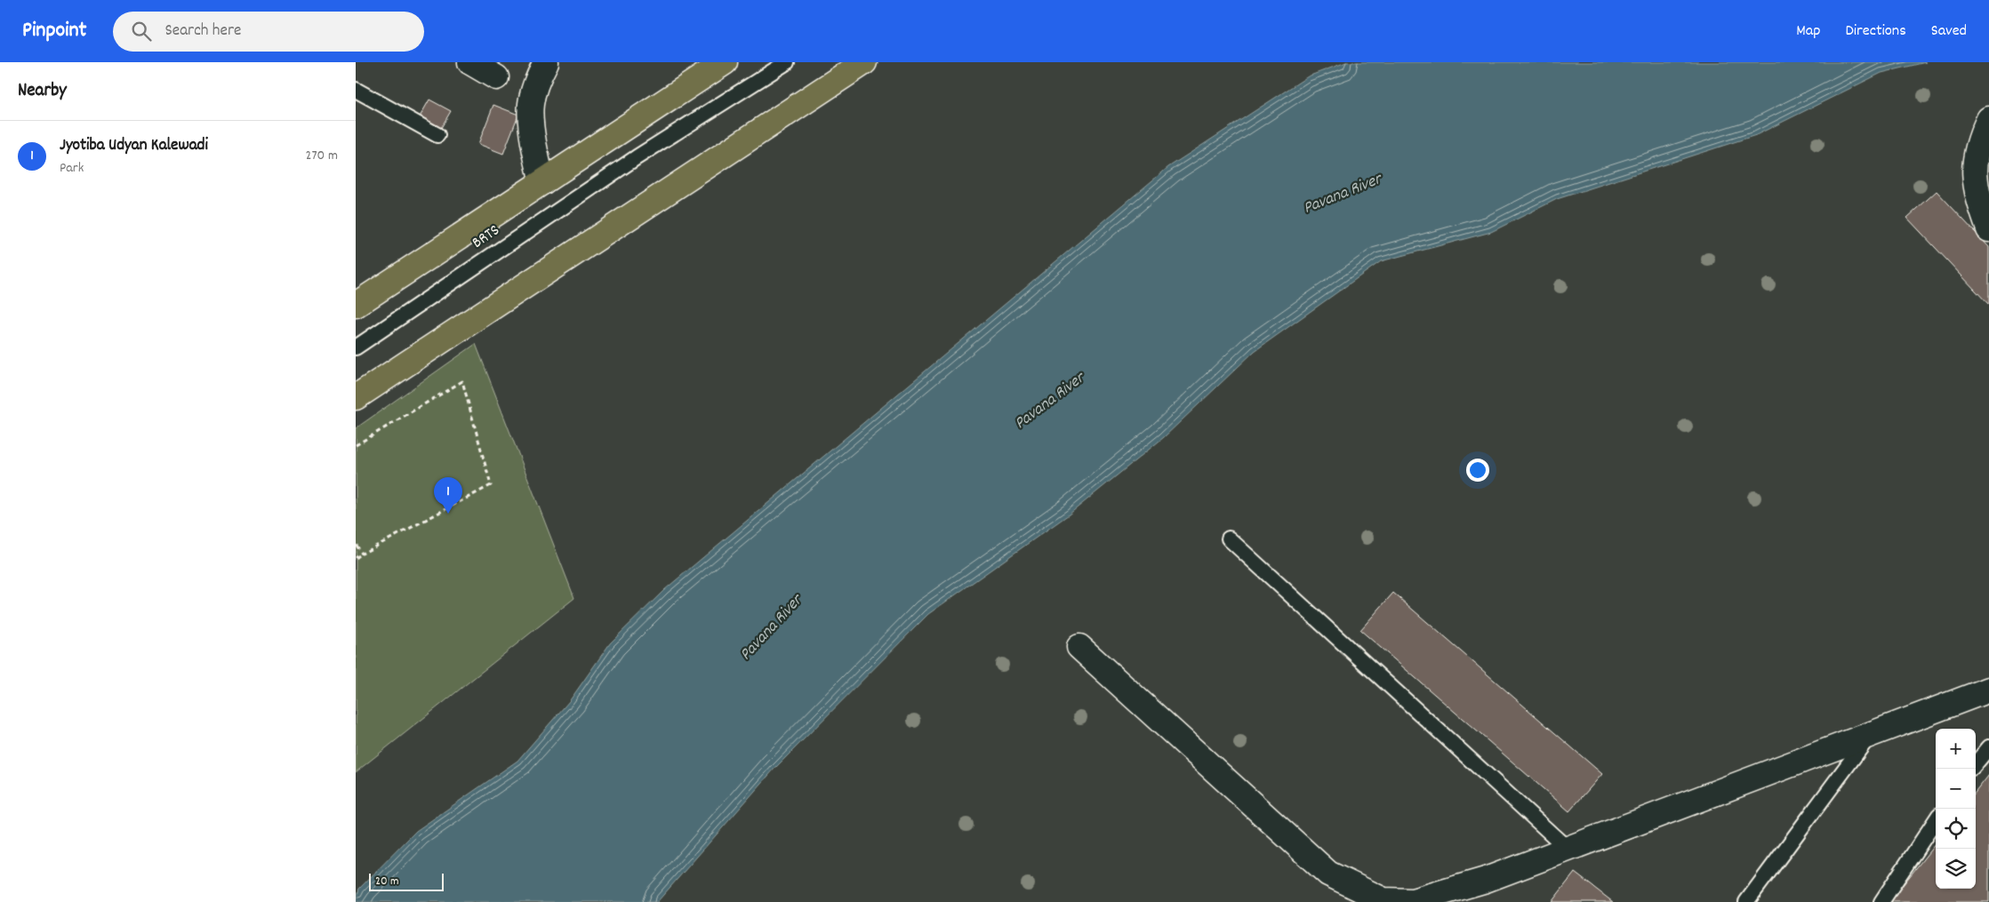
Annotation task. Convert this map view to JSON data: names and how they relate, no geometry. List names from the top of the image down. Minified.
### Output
{"streets":{"lane":["BRTS"]},"water":["Pavana River"],"scale_bar":"20 m","page":{"header":"Pinpoint","search":"Search here","nav":["Map","Directions","Saved"],"heading":"Nearby","list":[{"mark":"1","name":"Jyotiba Udyan Kalewadi","note":"Park","value":"270 m"}],"pins":"1","map_buttons":["+","−"],"scale":"20 m"}}
